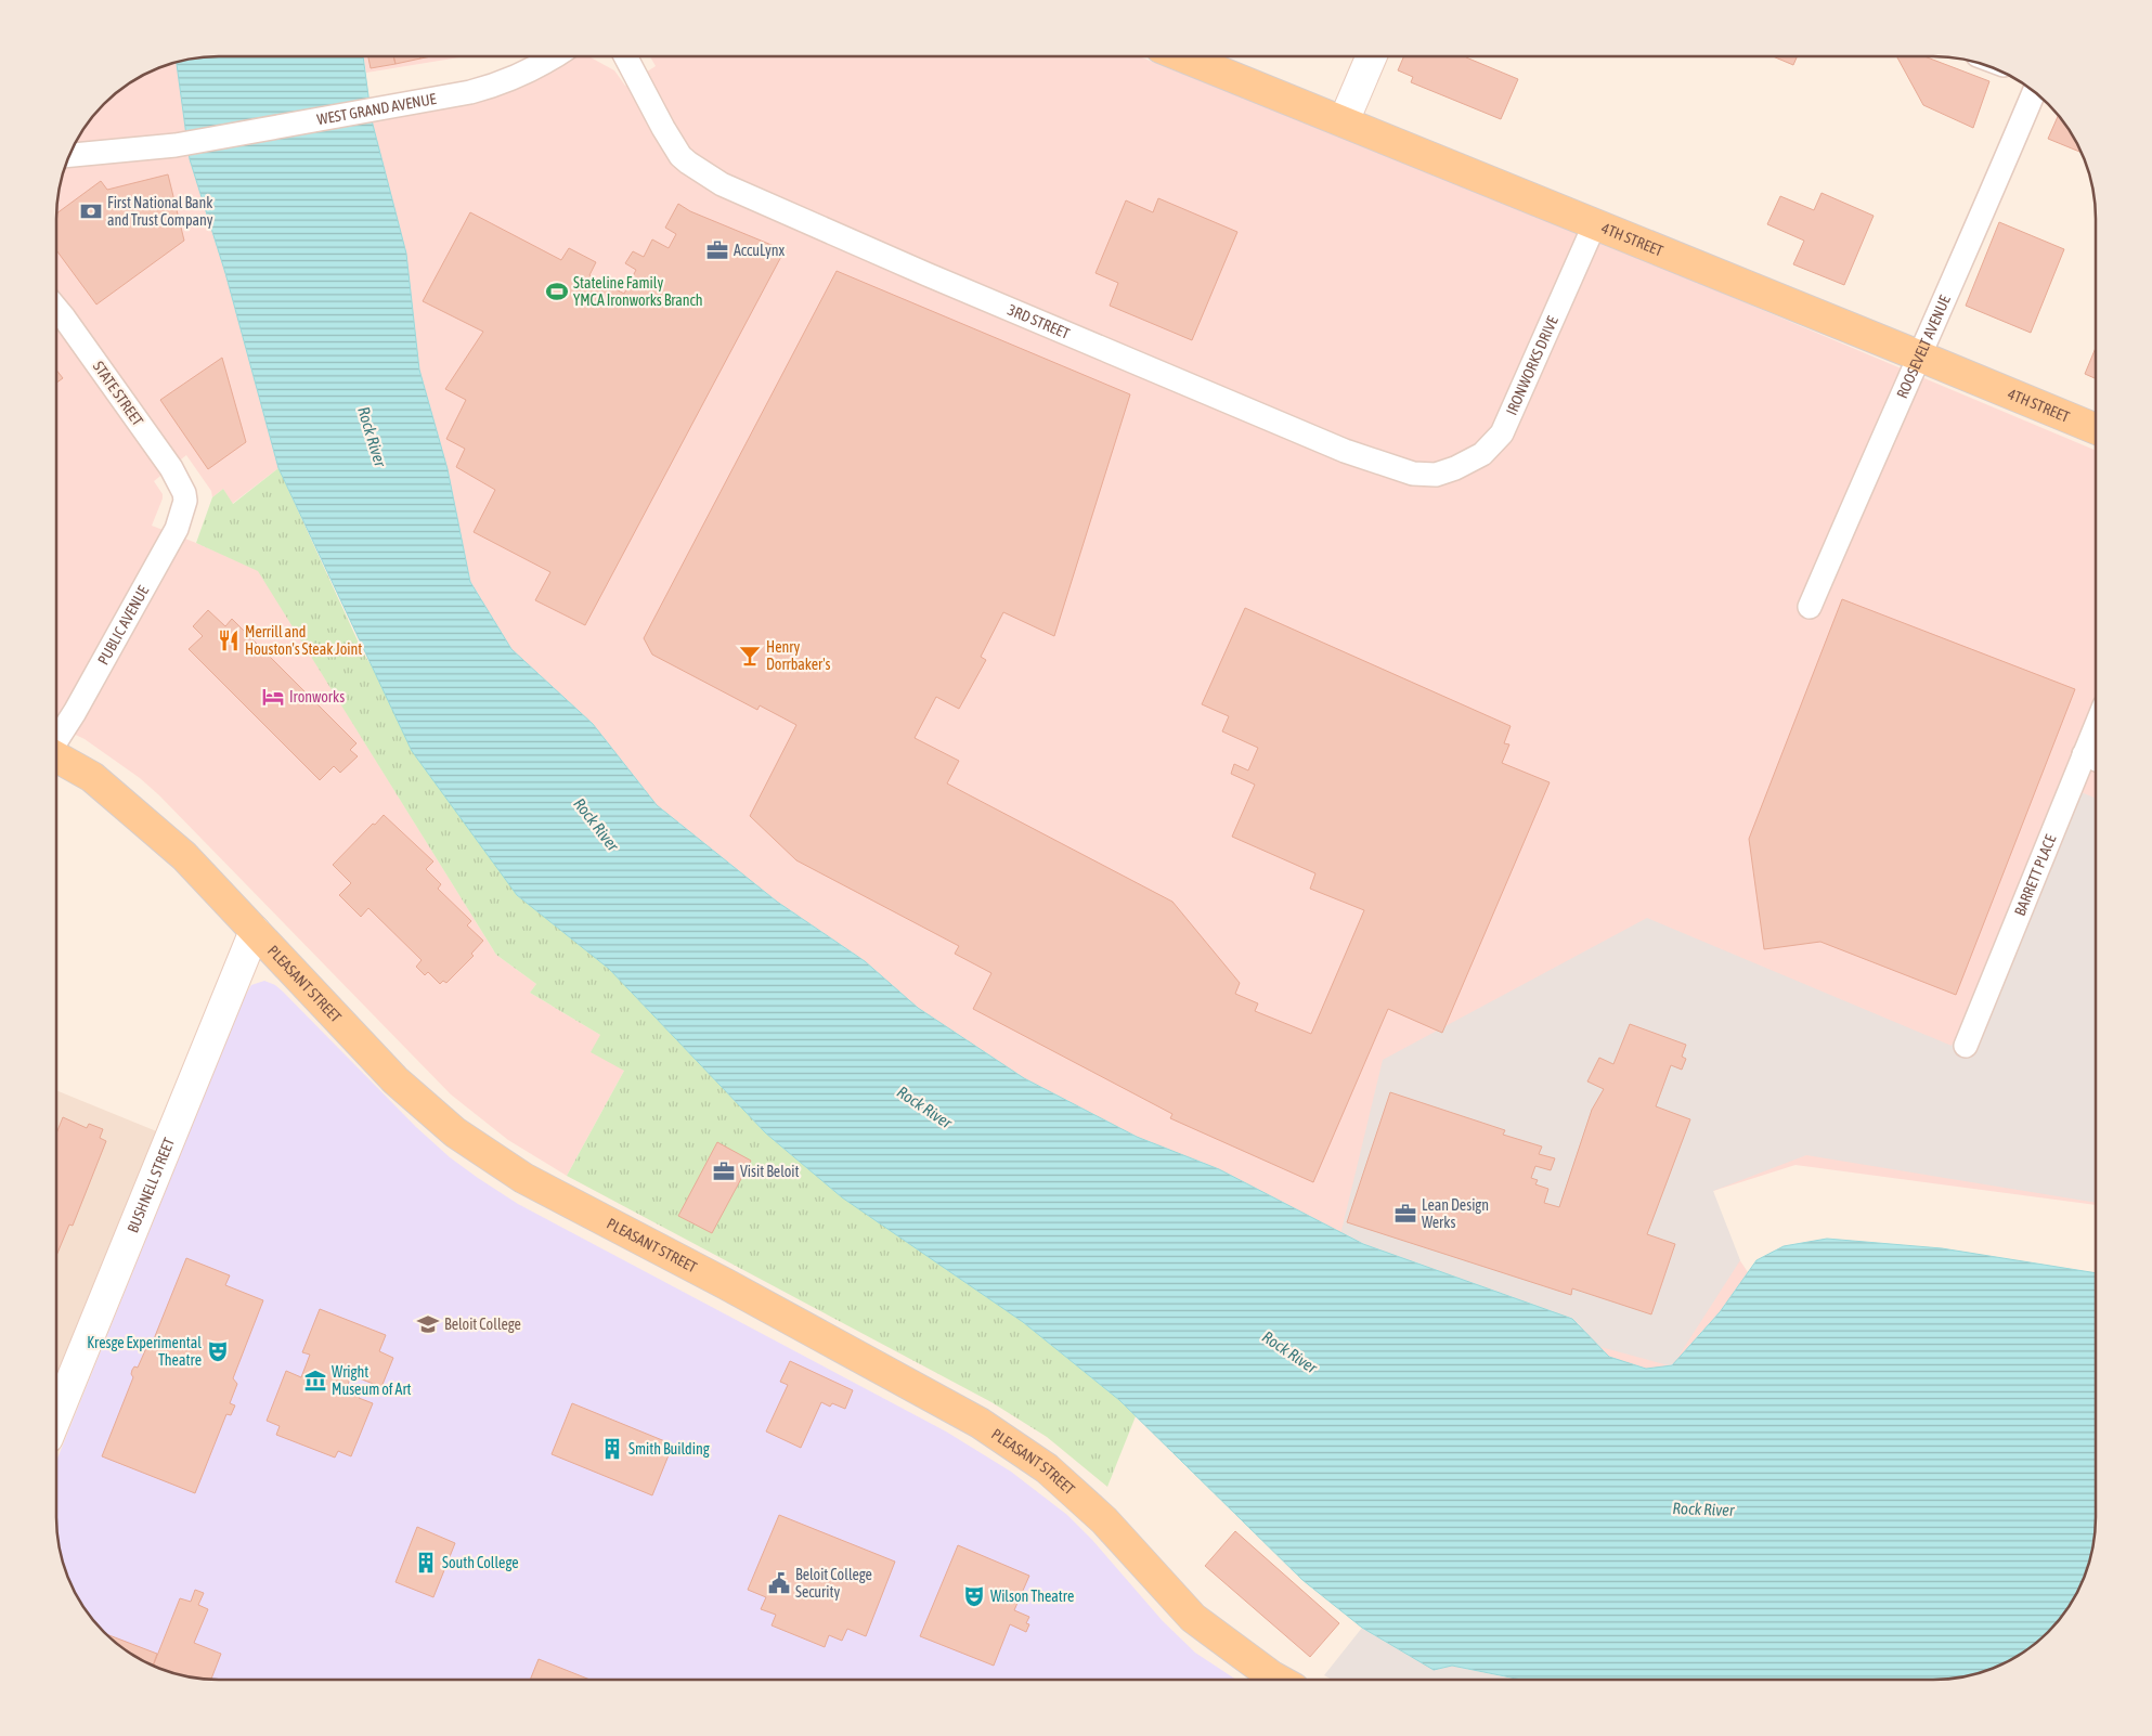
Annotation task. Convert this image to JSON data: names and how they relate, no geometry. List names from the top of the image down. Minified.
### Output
{"streets":{"main road":["4TH STREET","PLEASANT STREET"],"street":["WEST GRAND AVENUE","3RD STREET","ROOSEVELT AVENUE","IRONWORKS DRIVE","STATE STREET","PUBLIC AVENUE","BARRETT PLACE","BUSHNELL STREET"]},"crossings":[["4TH STREET","ROOSEVELT AVENUE"],["4TH STREET","IRONWORKS DRIVE"],["3RD STREET","IRONWORKS DRIVE"],["STATE STREET","PUBLIC AVENUE"],["PLEASANT STREET","BUSHNELL STREET"]],"water":["Rock River"],"places":{"bank":["First National Bank and Trust Company"],"office":["AccuLynx","Visit Beloit","Lean Design Werks"],"sports":["Stateline Family YMCA Ironworks Branch"],"restaurant":["Merrill and Houston's Steak Joint"],"bar":["Henry Dorrbaker's"],"hotel":["Ironworks"],"school or university":["Beloit College"],"theatre":["Kresge Experimental Theatre","Wilson Theatre"],"museum":["Wright Museum of Art"],"building":["Smith Building","South College"],"public building":["Beloit College Security"]}}
